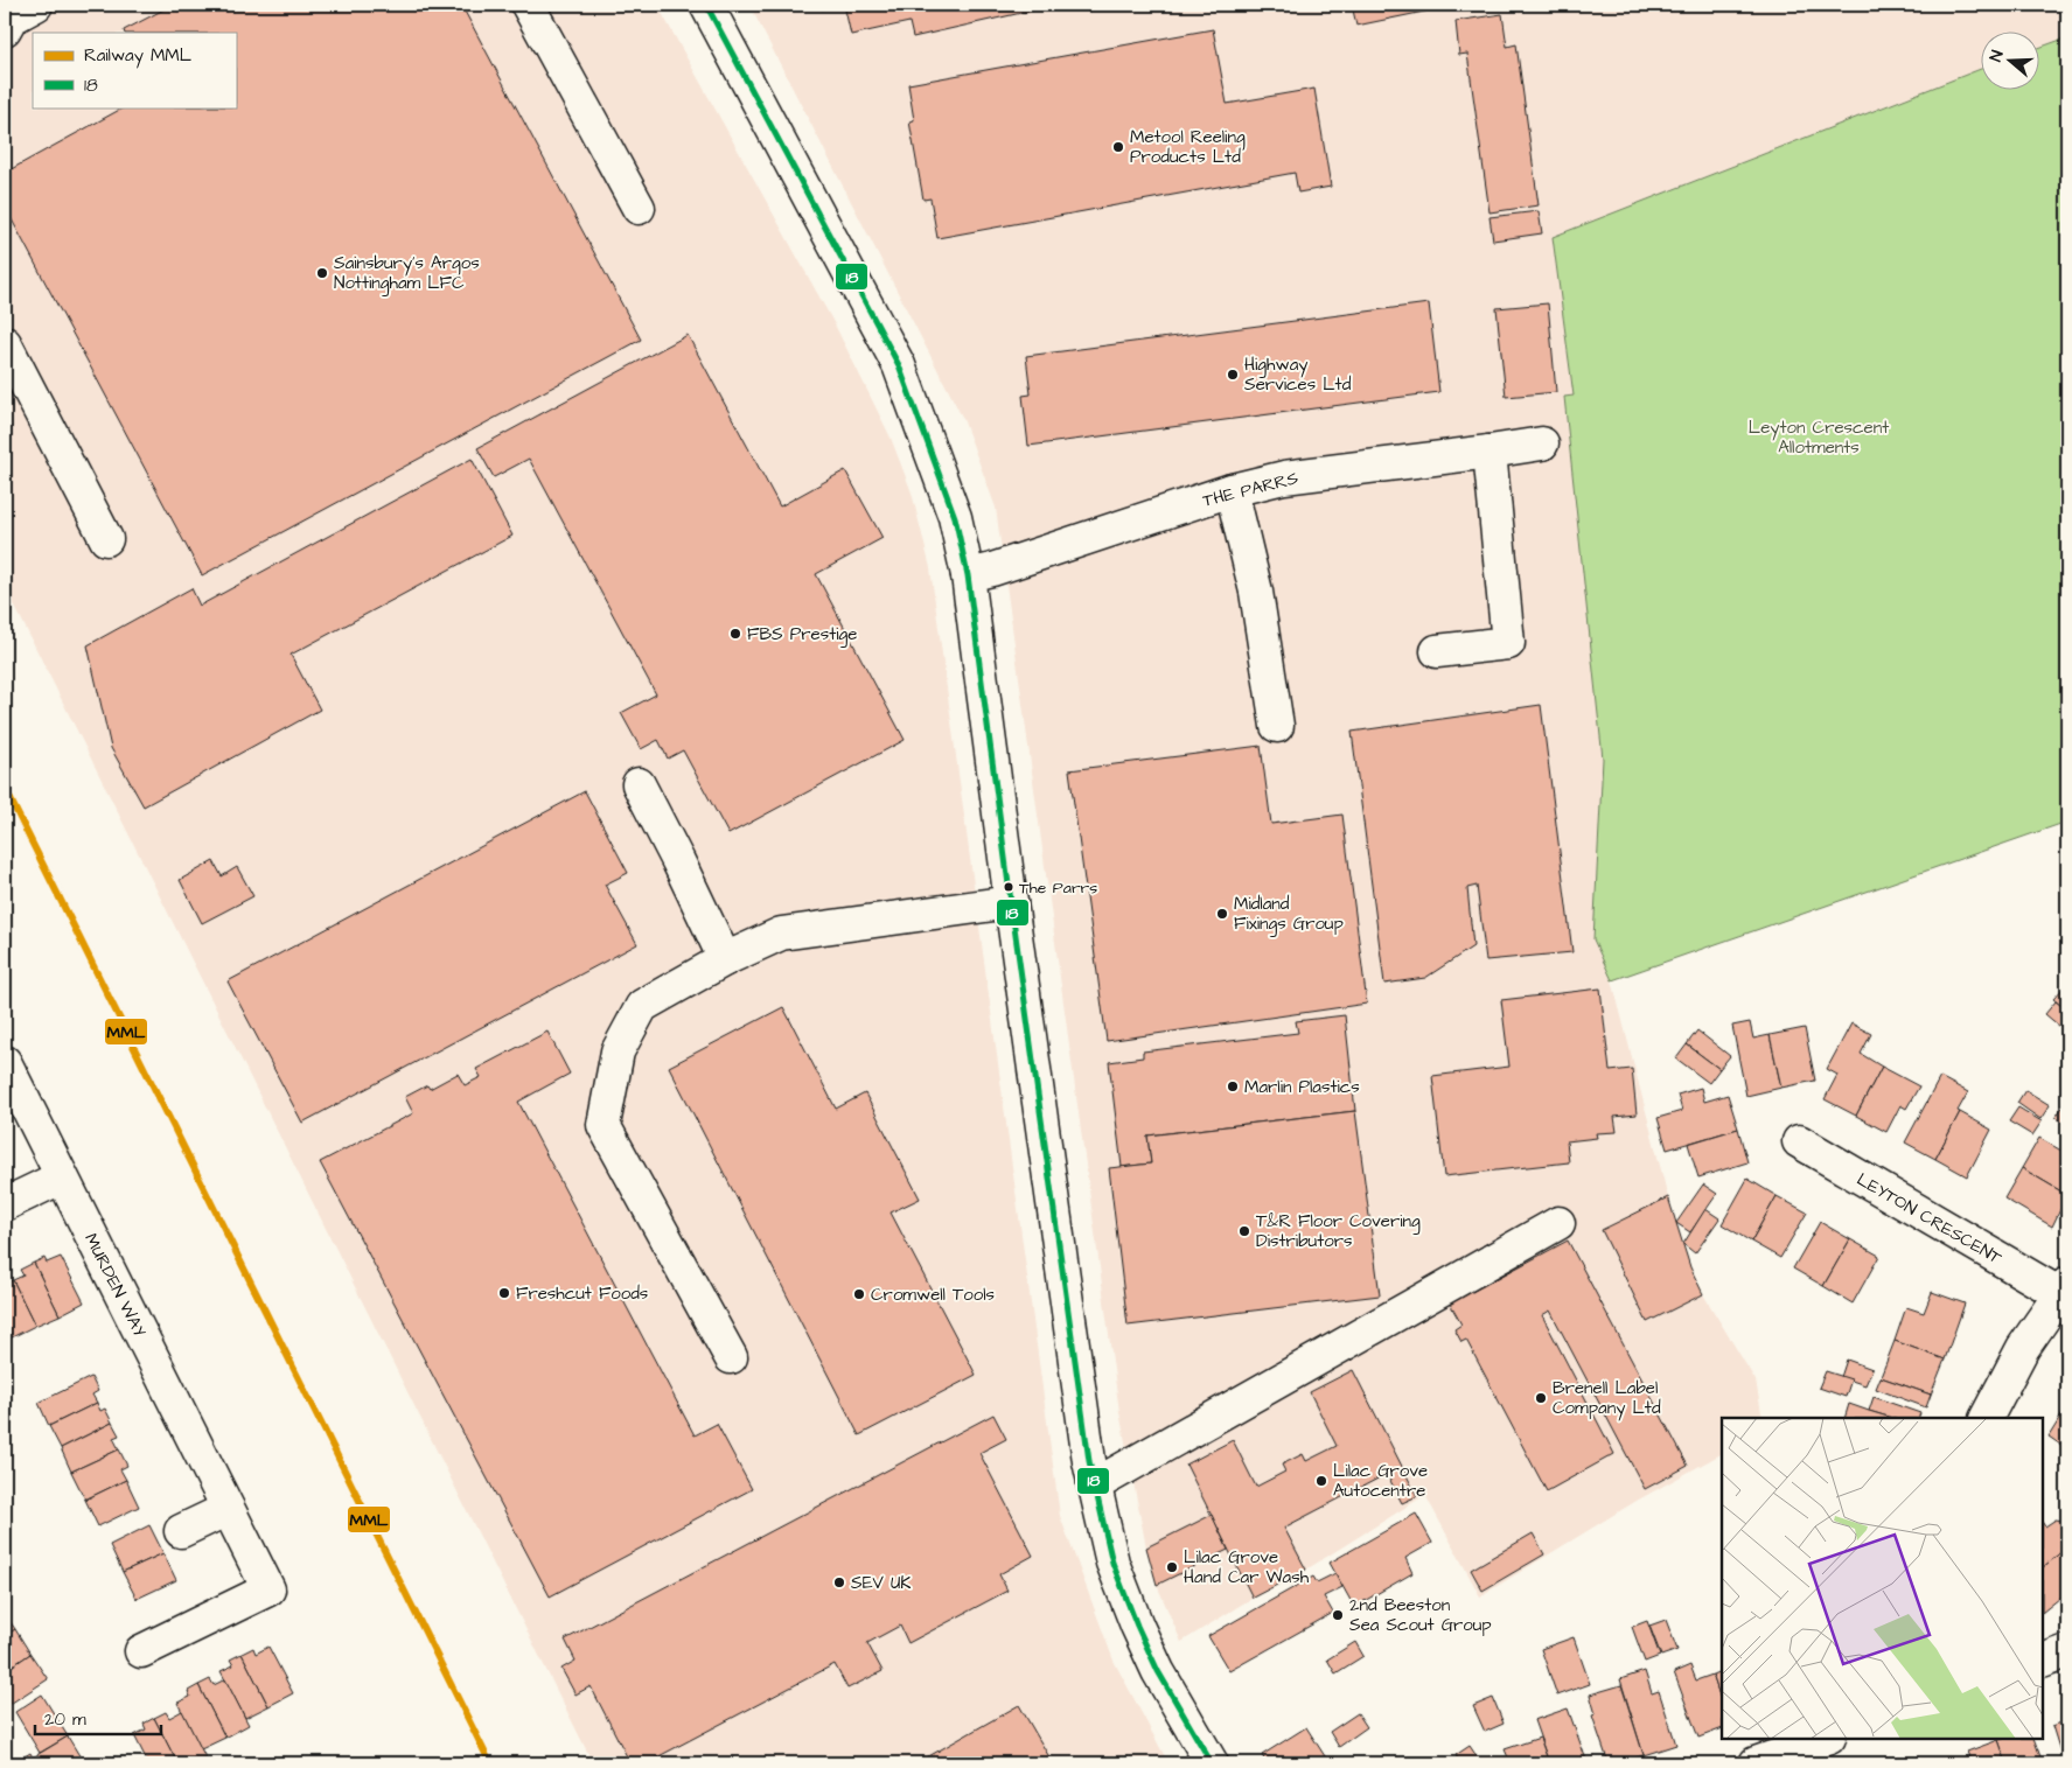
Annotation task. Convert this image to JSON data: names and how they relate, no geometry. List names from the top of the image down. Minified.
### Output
{"streets":{"street":["THE PARRS","LEYTON CRESCENT","MURDEN WAY"]},"parks":["Leyton Crescent Allotments"],"places":["Metool Reeling Products Ltd","Sainsbury's Argos Nottingham LFC","Highway Services Ltd","FBS Prestige","The Parrs","Midland Fixings Group","Marlin Plastics","T&R Floor Covering Distributors","Freshcut Foods","Cromwell Tools","Brenell Label Company Ltd","Lilac Grove Autocentre","Lilac Grove Hand Car Wash","SEV UK","2nd Beeston Sea Scout Group"],"lines":["transit line 18","rail line MML"],"legend":["Railway MML","18"],"scale_bar":"20 m","north":"left"}
